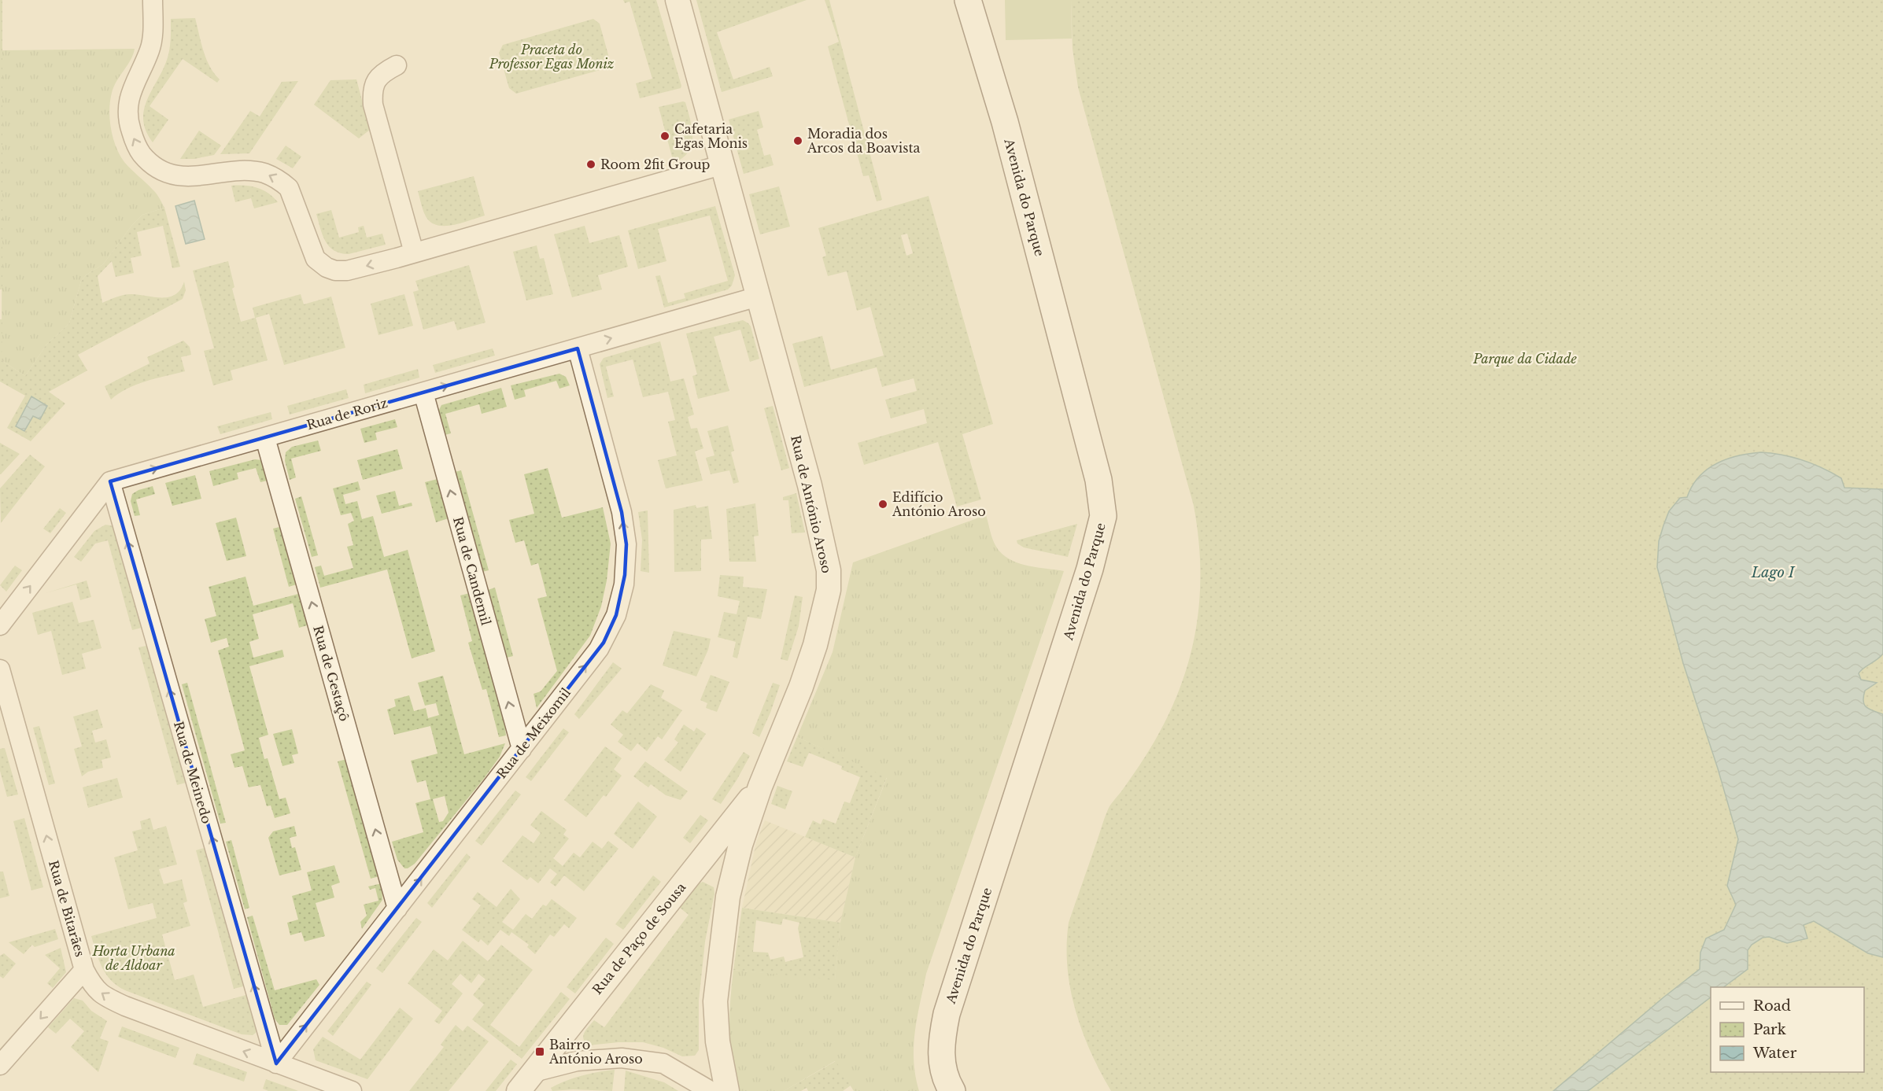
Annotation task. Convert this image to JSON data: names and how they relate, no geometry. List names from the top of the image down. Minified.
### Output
{"streets":{"main road":["Avenida do Parque"],"street":["Rua de Roriz","Rua de António Aroso","Rua de Candemil","Rua de Gestaçô","Rua de Meixomil","Rua de Meinedo","Rua de Bitarães","Rua de Paço de Sousa"]},"crossings":[["Rua de Roriz","Rua de António Aroso"],["Rua de Roriz","Rua de Candemil"],["Rua de Roriz","Rua de Gestaçô"],["Rua de Roriz","Rua de Meixomil"],["Rua de Roriz","Rua de Meinedo"],["Rua de António Aroso","Rua de Paço de Sousa"],["Rua de Candemil","Rua de Meixomil"],["Rua de Gestaçô","Rua de Meixomil"],["Rua de Meixomil","Rua de Meinedo"],["Rua de Meixomil","Rua de Bitarães"],["Rua de Meinedo","Rua de Bitarães"]],"one_way":["Rua de Candemil","Rua de Gestaçô","Rua de Meixomil","Rua de Meinedo","Rua de Bitarães"],"water":["Lago I"],"parks":["Praceta do Professor Egas Moniz","Parque da Cidade","Horta Urbana de Aldoar"],"places":{"other":["Cafetaria Egas Monis","Moradia dos Arcos da Boavista","Room 2fit Group","Edifício António Aroso"],"transit":["Bairro António Aroso"]},"legend":["Road","Park","Water"]}
